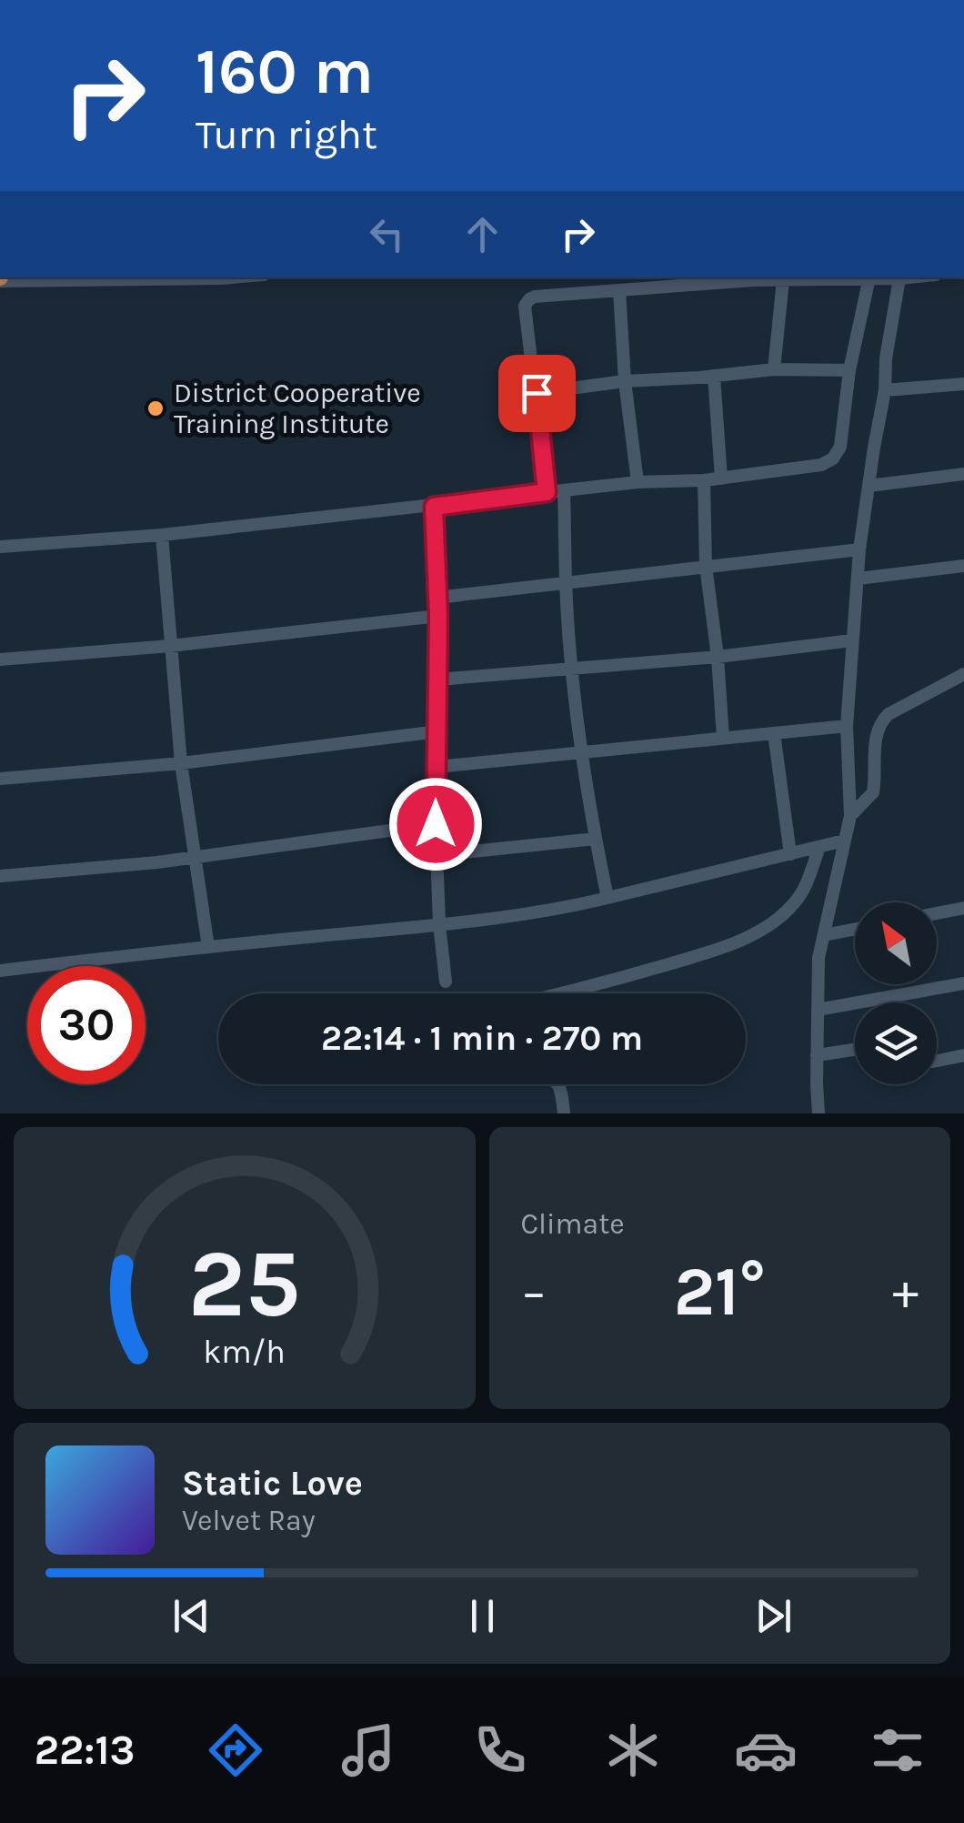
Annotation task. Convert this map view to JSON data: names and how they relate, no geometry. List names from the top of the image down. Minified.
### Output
{"places":["District Cooperative Training Institute"],"north":"top left","page":{"turn":["160 m","Turn right"],"limit":"30","trip":"22:14 · 1 min · 270 m","tile":"Climate","heat":["−","21°","+"],"song":["Static Love","Velvet Ray"],"tabs":"22:13","gauge":["25","km/h"]}}
